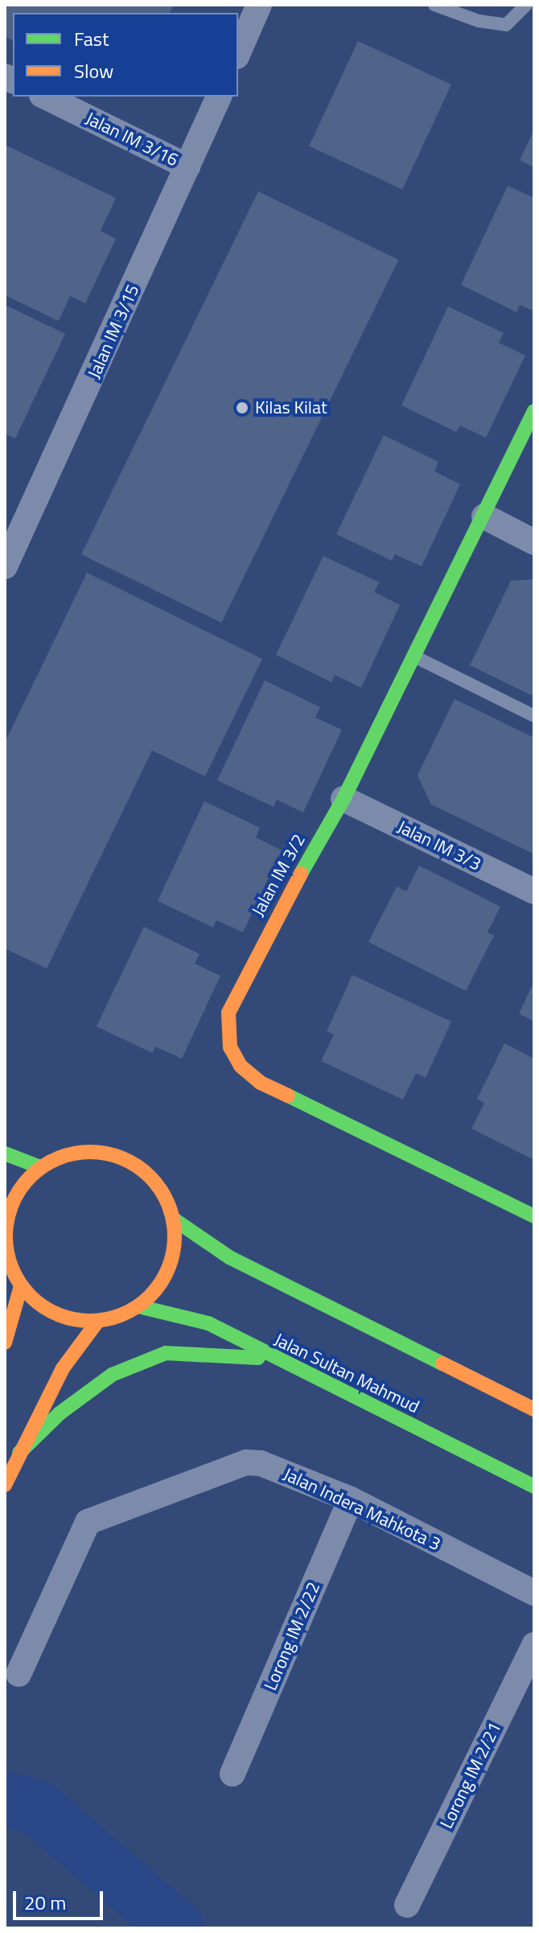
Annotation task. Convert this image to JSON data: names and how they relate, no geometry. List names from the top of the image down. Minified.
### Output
{"streets":{"main road":["Jalan IM 3/2","Jalan Sultan Mahmud"],"street":["Jalan IM 3/16","Jalan IM 3/15","Jalan IM 3/3","Jalan Indera Mahkota 3","Lorong IM 2/22","Lorong IM 2/21"]},"crossings":[["Jalan IM 3/16","Jalan IM 3/15"],["Jalan IM 3/3","Jalan IM 3/2"],["Jalan Indera Mahkota 3","Lorong IM 2/22"]],"places":["Kilas Kilat"],"legend":["Fast","Slow"],"scale_bar":"20 m"}
